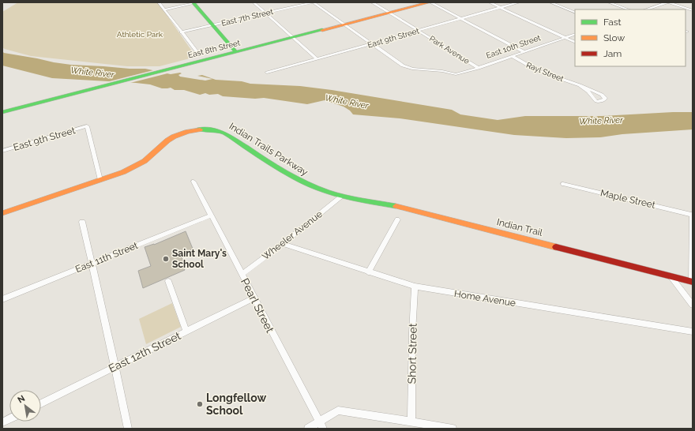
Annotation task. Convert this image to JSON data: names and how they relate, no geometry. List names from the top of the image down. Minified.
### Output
{"streets":{"street":["East 7th Street","East 9th Street","East 10th Street","East 8th Street","Park Avenue","Rayl Street","Indian Trails Parkway","Maple Street","Indian Trail","Wheeler Avenue","East 11th Street","Home Avenue","Pearl Street","East 12th Street","Short Street"]},"crossings":[["East 9th Street","East 10th Street"],["East 9th Street","Park Avenue"],["East 9th Street","Indian Trails Parkway"],["East 10th Street","Park Avenue"],["East 10th Street","Rayl Street"],["East 8th Street","Park Avenue"],["Indian Trails Parkway","Indian Trail"],["Indian Trails Parkway","Wheeler Avenue"],["Indian Trail","Wheeler Avenue"],["Wheeler Avenue","Home Avenue"],["Wheeler Avenue","Pearl Street"],["East 11th Street","Pearl Street"],["Home Avenue","Short Street"],["Pearl Street","East 12th Street"]],"water":["White River"],"parks":["Athletic Park"],"places":["Saint Mary's School","Longfellow School"],"legend":["Fast","Slow","Jam"],"north":"top left"}
